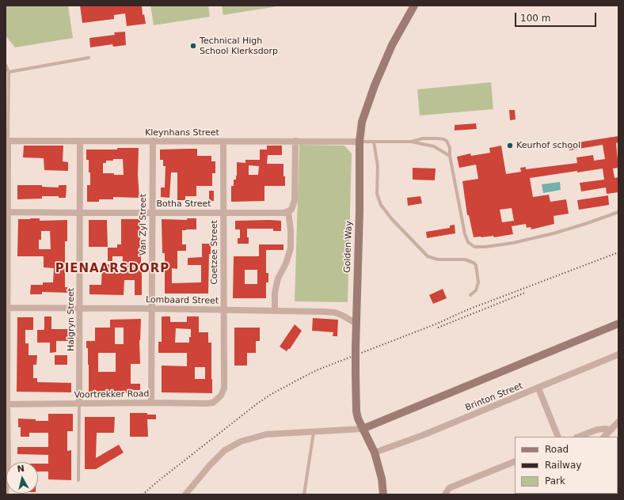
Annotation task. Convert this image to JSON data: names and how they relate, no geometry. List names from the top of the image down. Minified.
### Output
{"streets":{"street":["Kleynhans Street","Botha Street","Van Zyl Street","Golden Way","Coetzee Street","Lombaard Street","Halgryn Street","Voortrekker Road","Brinton Street"]},"crossings":[["Kleynhans Street","Van Zyl Street"],["Kleynhans Street","Golden Way"],["Kleynhans Street","Coetzee Street"],["Kleynhans Street","Halgryn Street"],["Botha Street","Van Zyl Street"],["Botha Street","Coetzee Street"],["Botha Street","Halgryn Street"],["Van Zyl Street","Lombaard Street"],["Van Zyl Street","Voortrekker Road"],["Golden Way","Lombaard Street"],["Golden Way","Brinton Street"],["Coetzee Street","Lombaard Street"],["Coetzee Street","Voortrekker Road"],["Lombaard Street","Halgryn Street"],["Halgryn Street","Voortrekker Road"]],"districts":["PIENAARSDORP"],"places":["Technical High School Klerksdorp","Keurhof school"],"legend":["Road","Railway","Park"],"scale_bar":"100 m","north":"top"}
